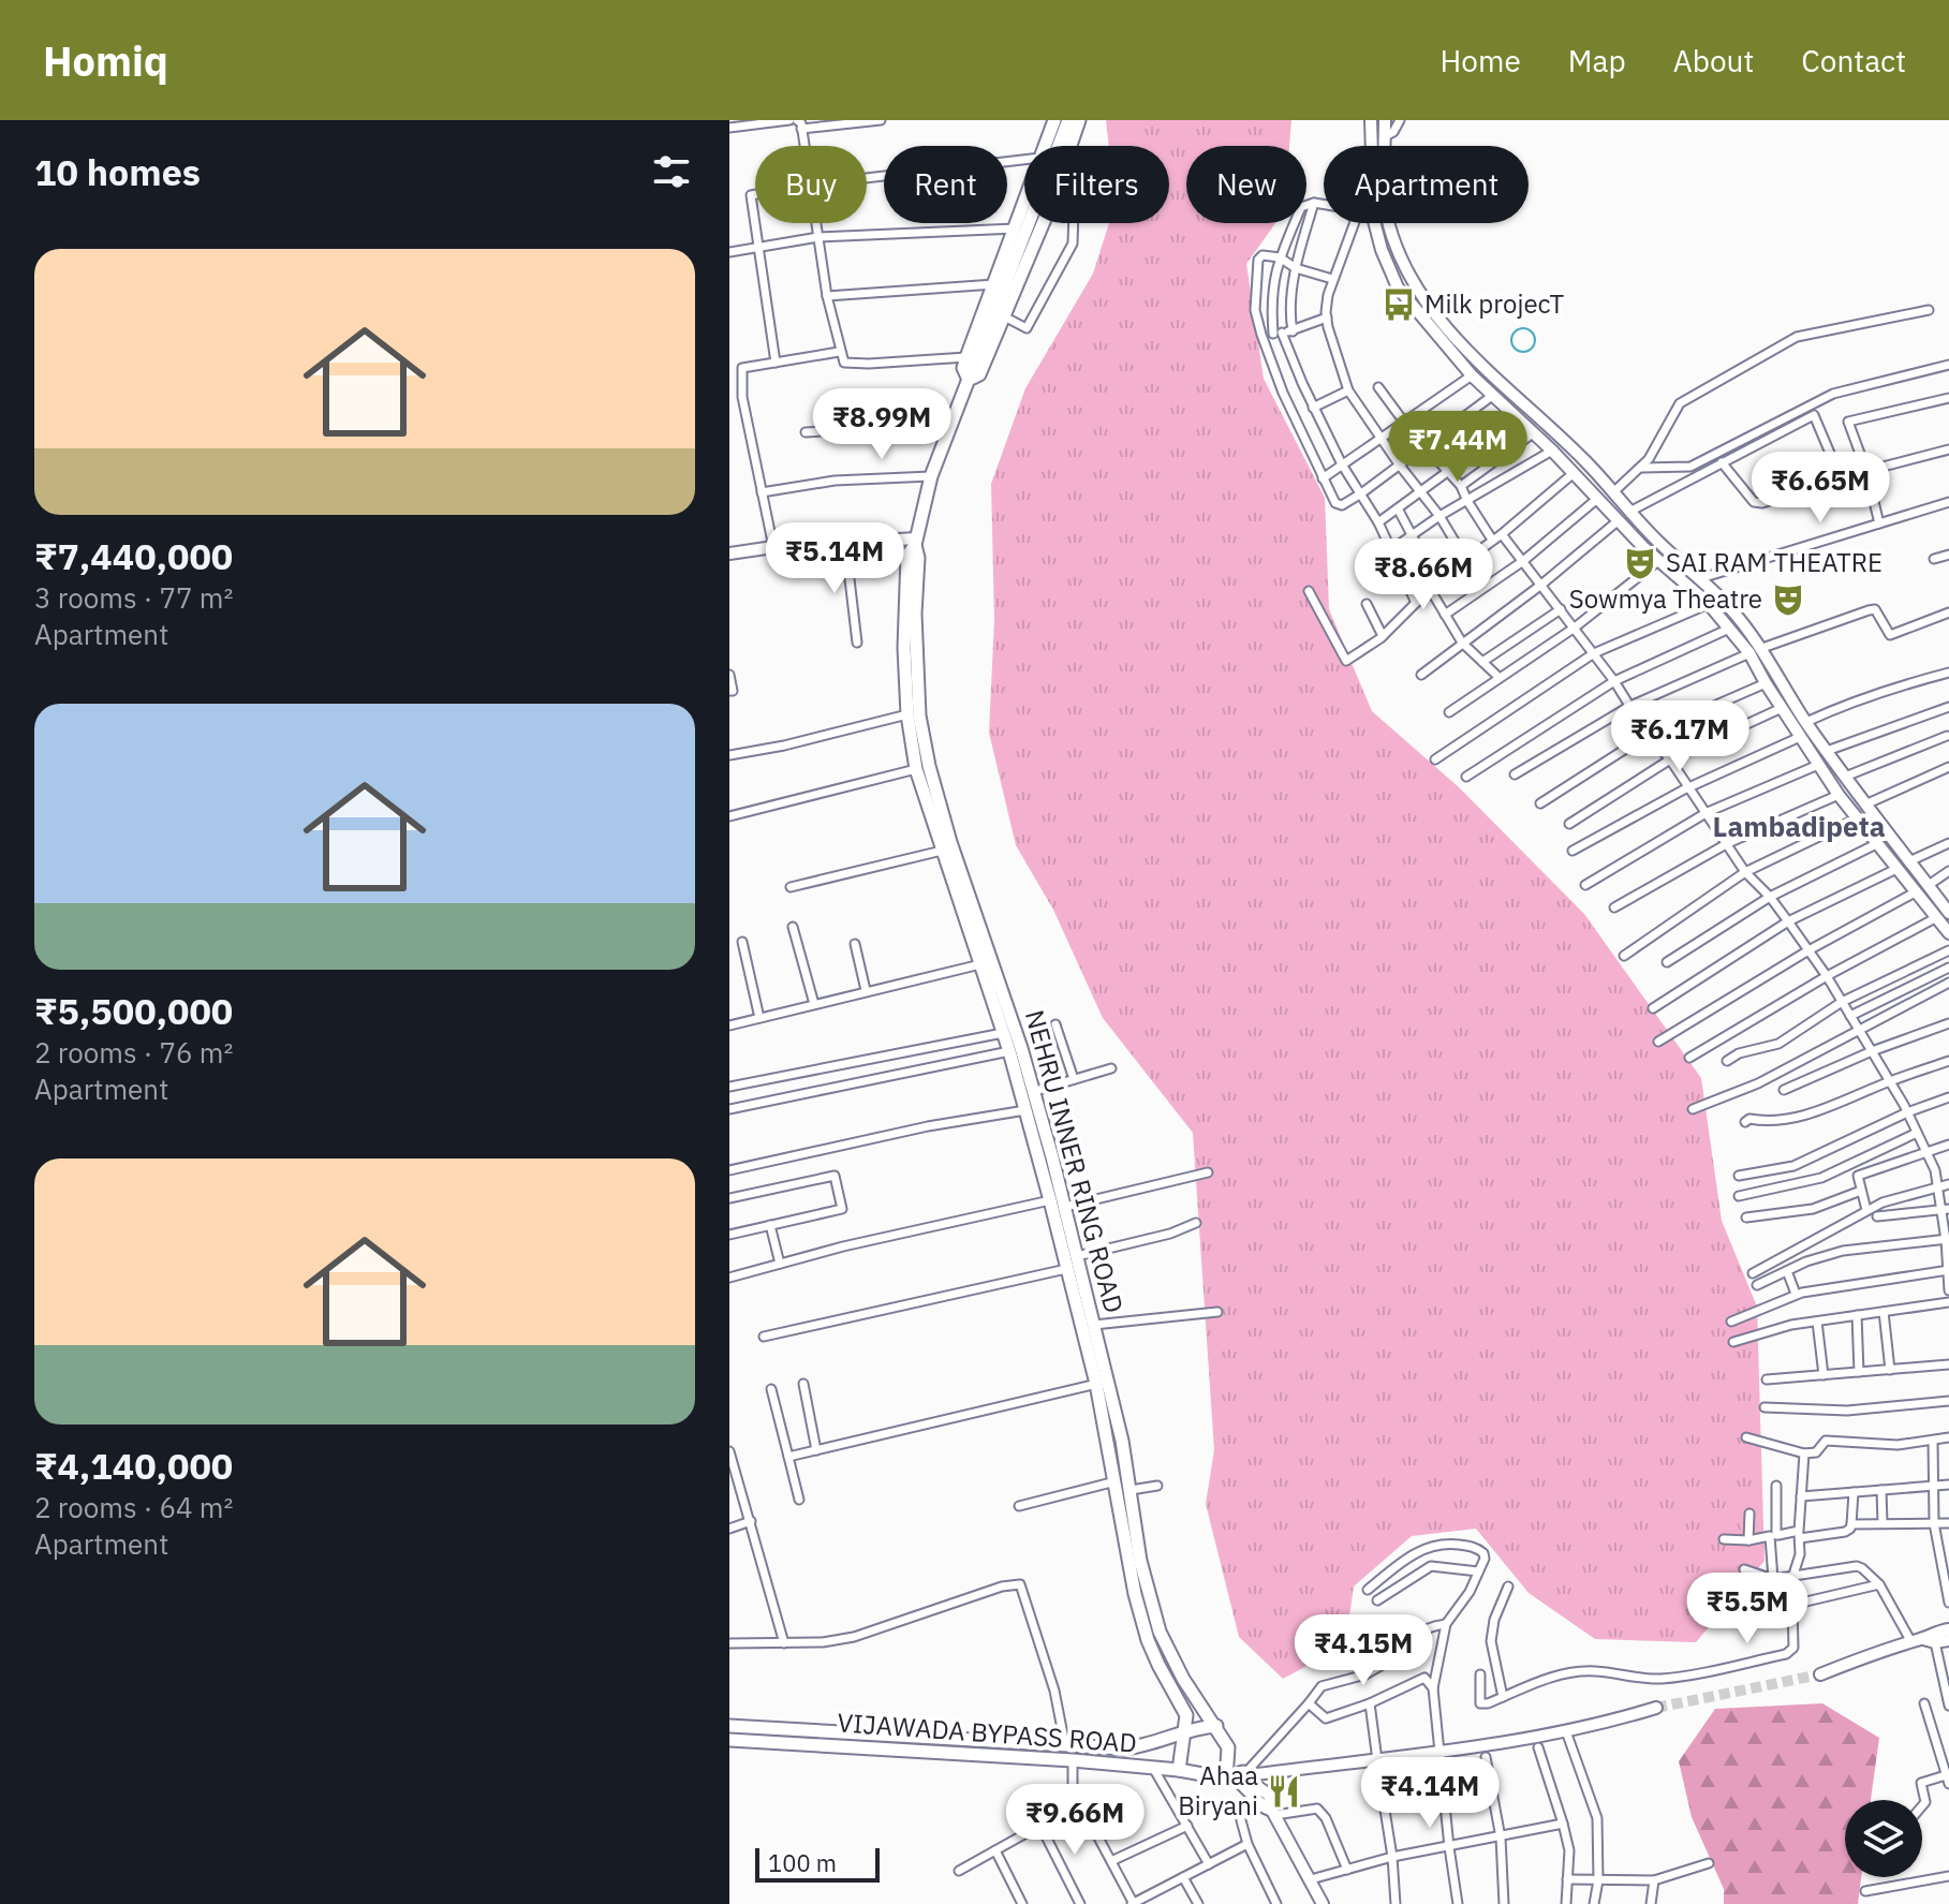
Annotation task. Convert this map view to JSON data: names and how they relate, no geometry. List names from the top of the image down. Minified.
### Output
{"streets":{"main road":["NEHRU INNER RING ROAD","VIJAWADA BYPASS ROAD"]},"crossings":[["NEHRU INNER RING ROAD","VIJAWADA BYPASS ROAD"]],"districts":["Lambadipeta"],"places":{"bus stop":["Milk projecT"],"theatre":["SAI RAM THEATRE","Sowmya Theatre"],"restaurant":["Ahaa Biryani"]},"scale_bar":"100 m","page":{"header":"Homiq","nav":["Home","Map","About","Contact"],"heading":"10 homes","chip":["Buy","Rent","Filters","New","Apartment"],"list":[{"name":"₹7,440,000","note":"3 rooms · 77 m² · Apartment"},{"name":"₹5,500,000","note":"2 rooms · 76 m² · Apartment"},{"name":"₹4,140,000","note":"2 rooms · 64 m² · Apartment"}],"price":["₹8.99M","₹7.44M","₹6.65M","₹5.14M","₹8.66M","₹6.17M","₹5.5M","₹4.15M","₹4.14M","₹9.66M"],"scale":"100 m"}}
